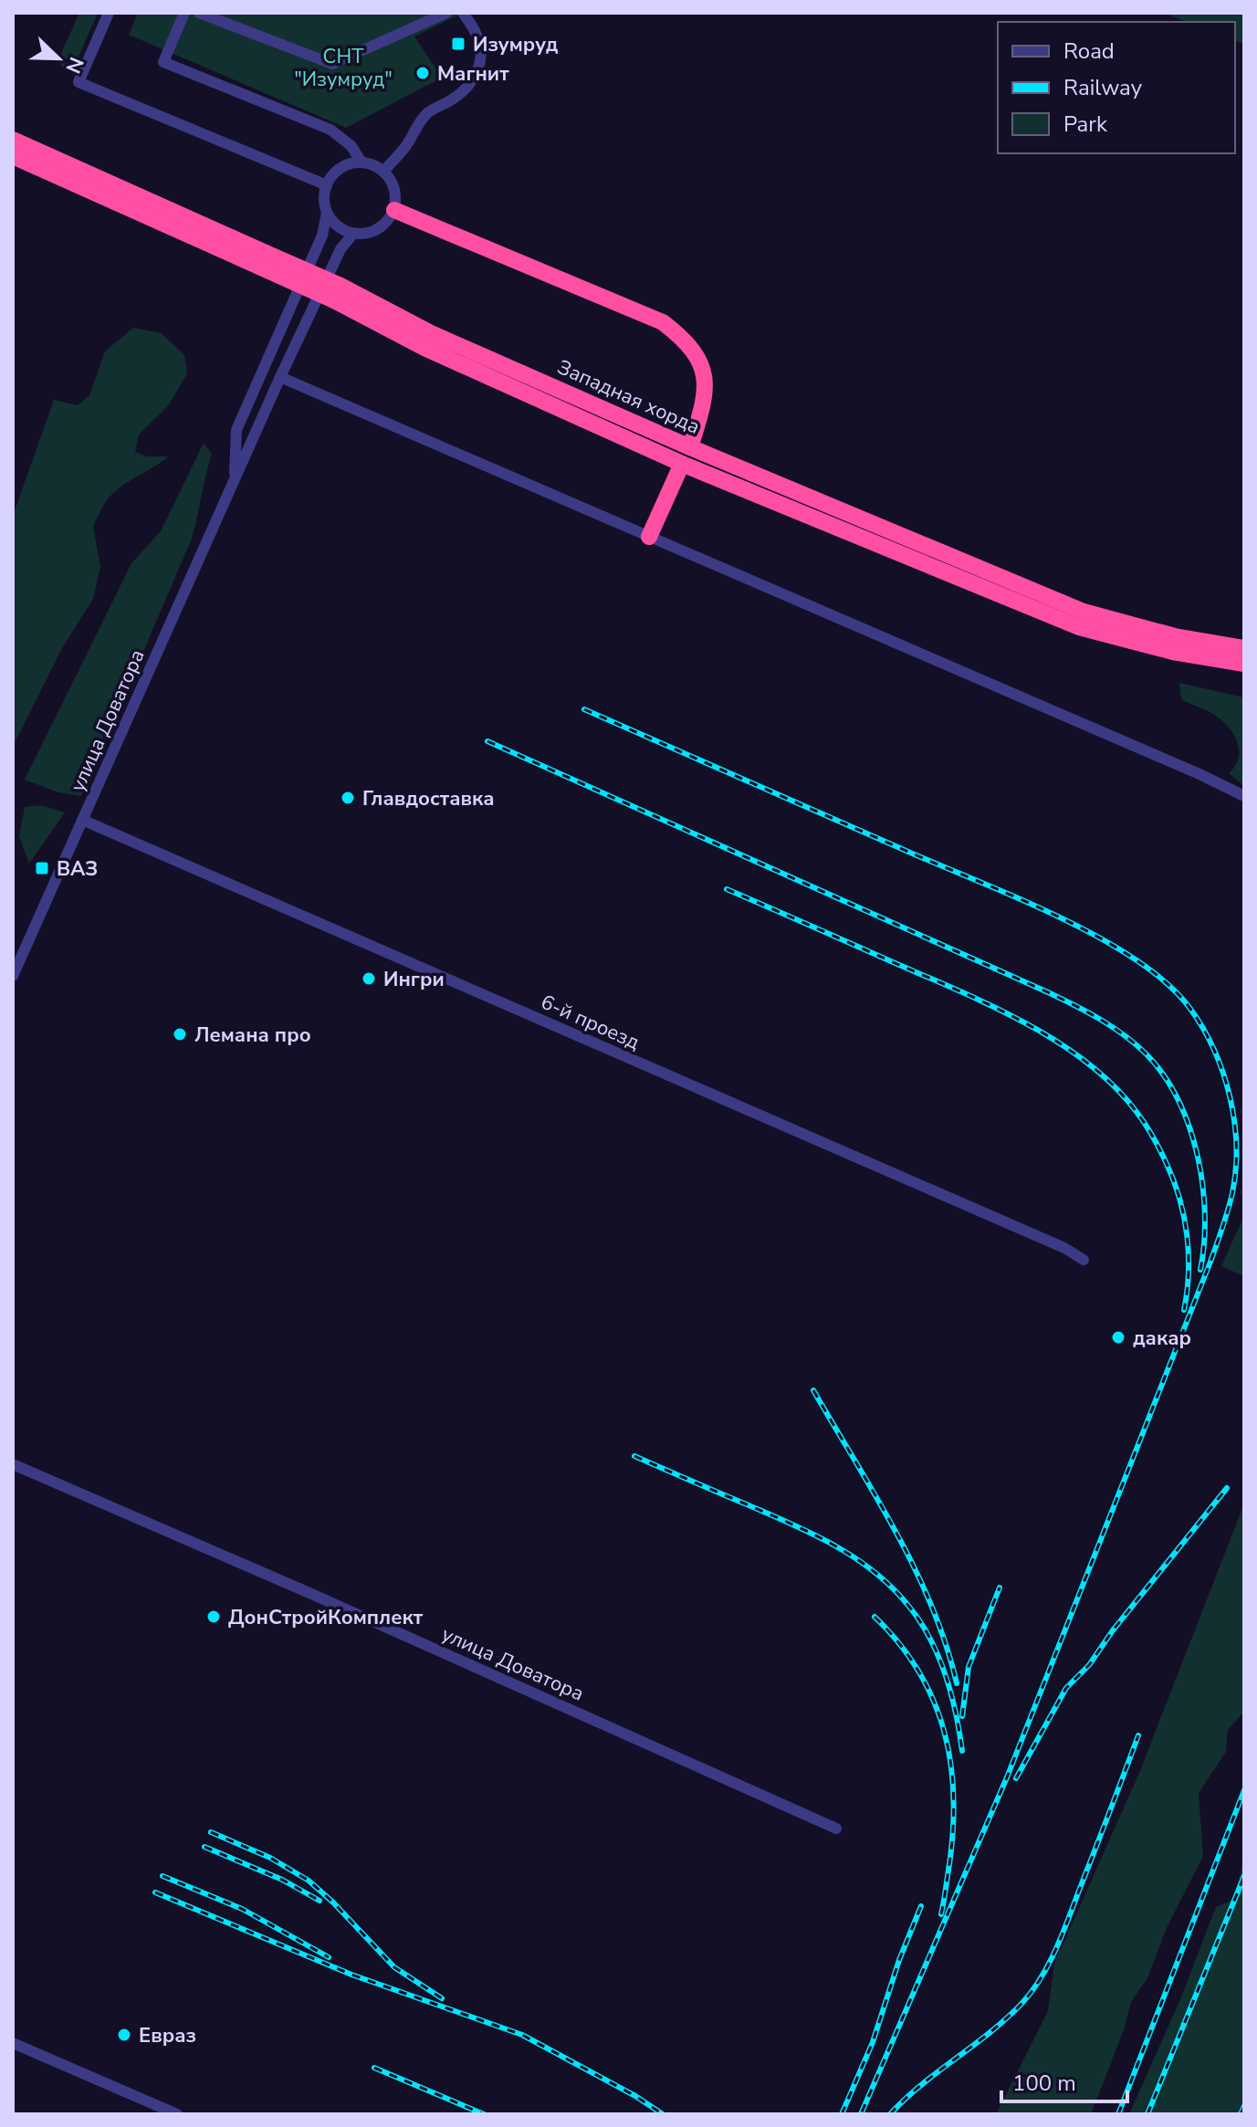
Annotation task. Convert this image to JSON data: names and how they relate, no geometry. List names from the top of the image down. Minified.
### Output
{"streets":{"highway":["Западная хорда"],"street":["улица Доватора","6-й проезд"]},"crossings":[["улица Доватора","6-й проезд"]],"parks":["СНТ \"Изумруд\""],"places":{"transit":["Изумруд","ВАЗ"],"other":["Магнит","Главдоставка","Ингри","Лемана про","дакар","ДонСтройКомплект","Евраз"]},"legend":["Road","Railway","Park"],"scale_bar":"100 m","north":"bottom right"}
